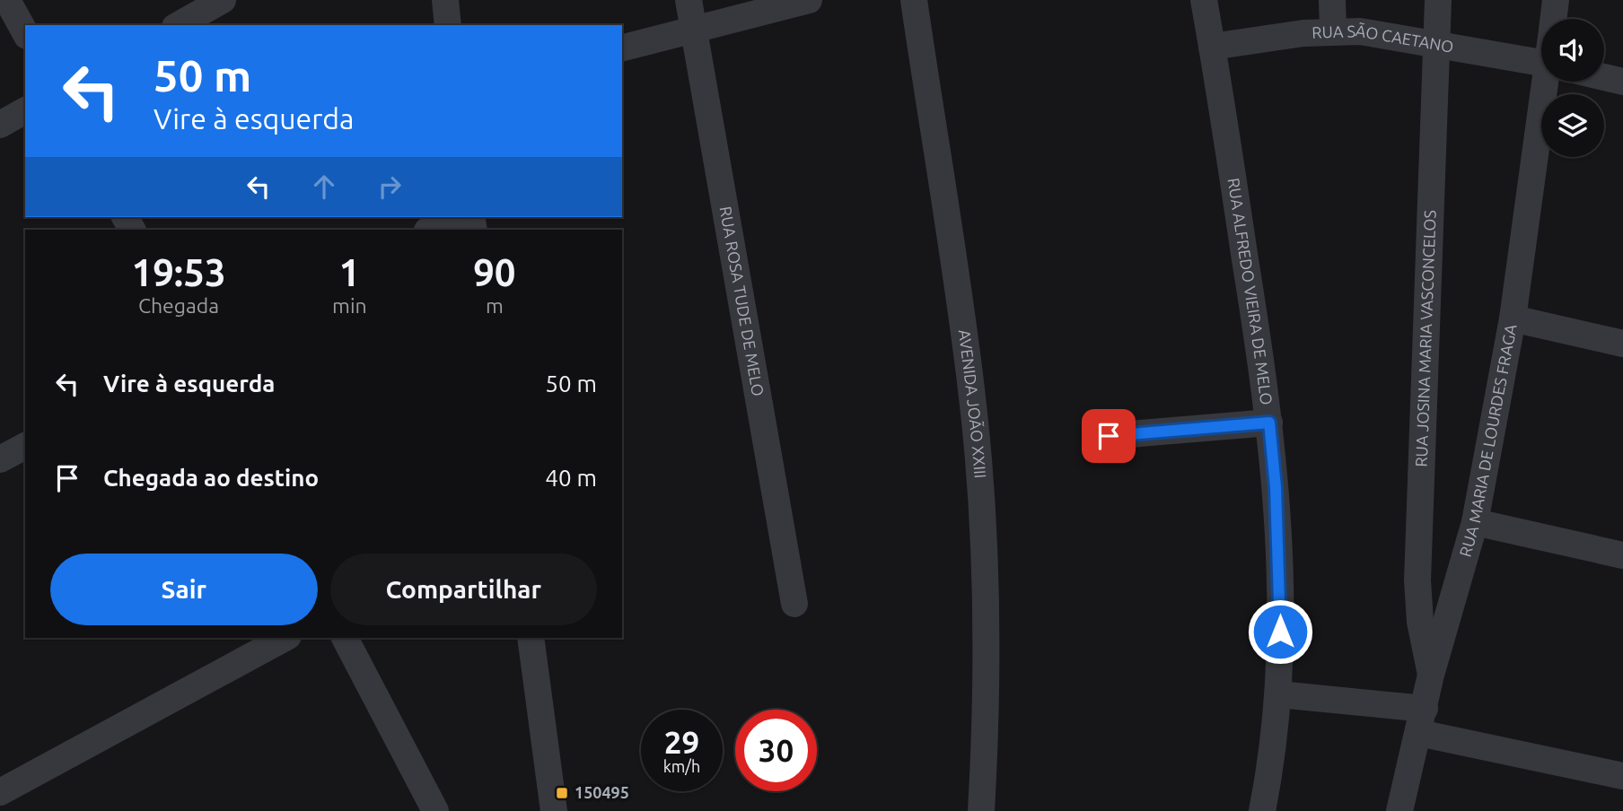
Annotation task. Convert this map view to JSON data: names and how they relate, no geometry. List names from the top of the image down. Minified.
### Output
{"streets":{"street":["RUA SÃO CAETANO","RUA ALFREDO VIEIRA DE MELO","RUA ROSA TUDE DE MELO","RUA JOSINA MARIA VASCONCELOS","AVENIDA JOÃO XXIII","RUA MARIA DE LOURDES FRAGA"]},"crossings":[["RUA SÃO CAETANO","RUA ALFREDO VIEIRA DE MELO"],["RUA SÃO CAETANO","RUA JOSINA MARIA VASCONCELOS"],["RUA JOSINA MARIA VASCONCELOS","RUA MARIA DE LOURDES FRAGA"]],"places":{"transit":["150495"]},"page":{"turn":["50 m","Vire à esquerda"],"eta":["19:53","Chegada","1","min","90","m"],"list":[{"name":"Vire à esquerda","value":"50 m"},{"name":"Chegada ao destino","value":"40 m"}],"buttons":["Sair","Compartilhar"],"speed":"29 km/h","limit":"30"}}
